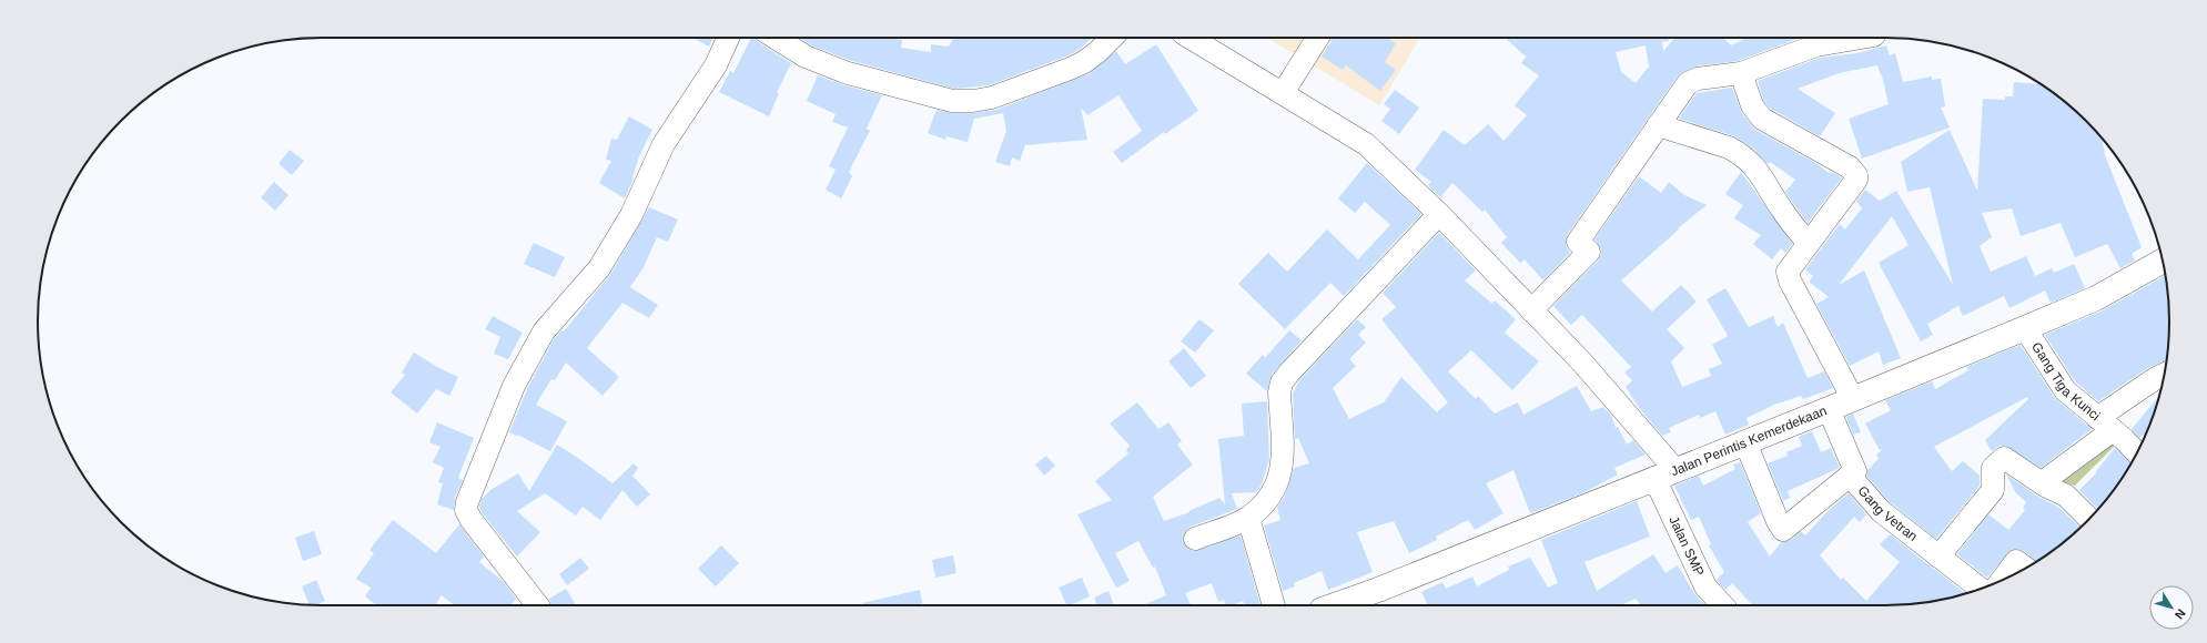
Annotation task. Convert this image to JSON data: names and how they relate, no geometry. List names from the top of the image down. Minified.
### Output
{"streets":{"main road":["Jalan Perintis Kemerdekaan"],"street":["Gang Tiga Kunci","Gang Vetran","Jalan SMP"]},"crossings":[["Gang Tiga Kunci","Jalan Perintis Kemerdekaan"],["Jalan Perintis Kemerdekaan","Gang Vetran"],["Jalan Perintis Kemerdekaan","Jalan SMP"]],"north":"bottom right"}
